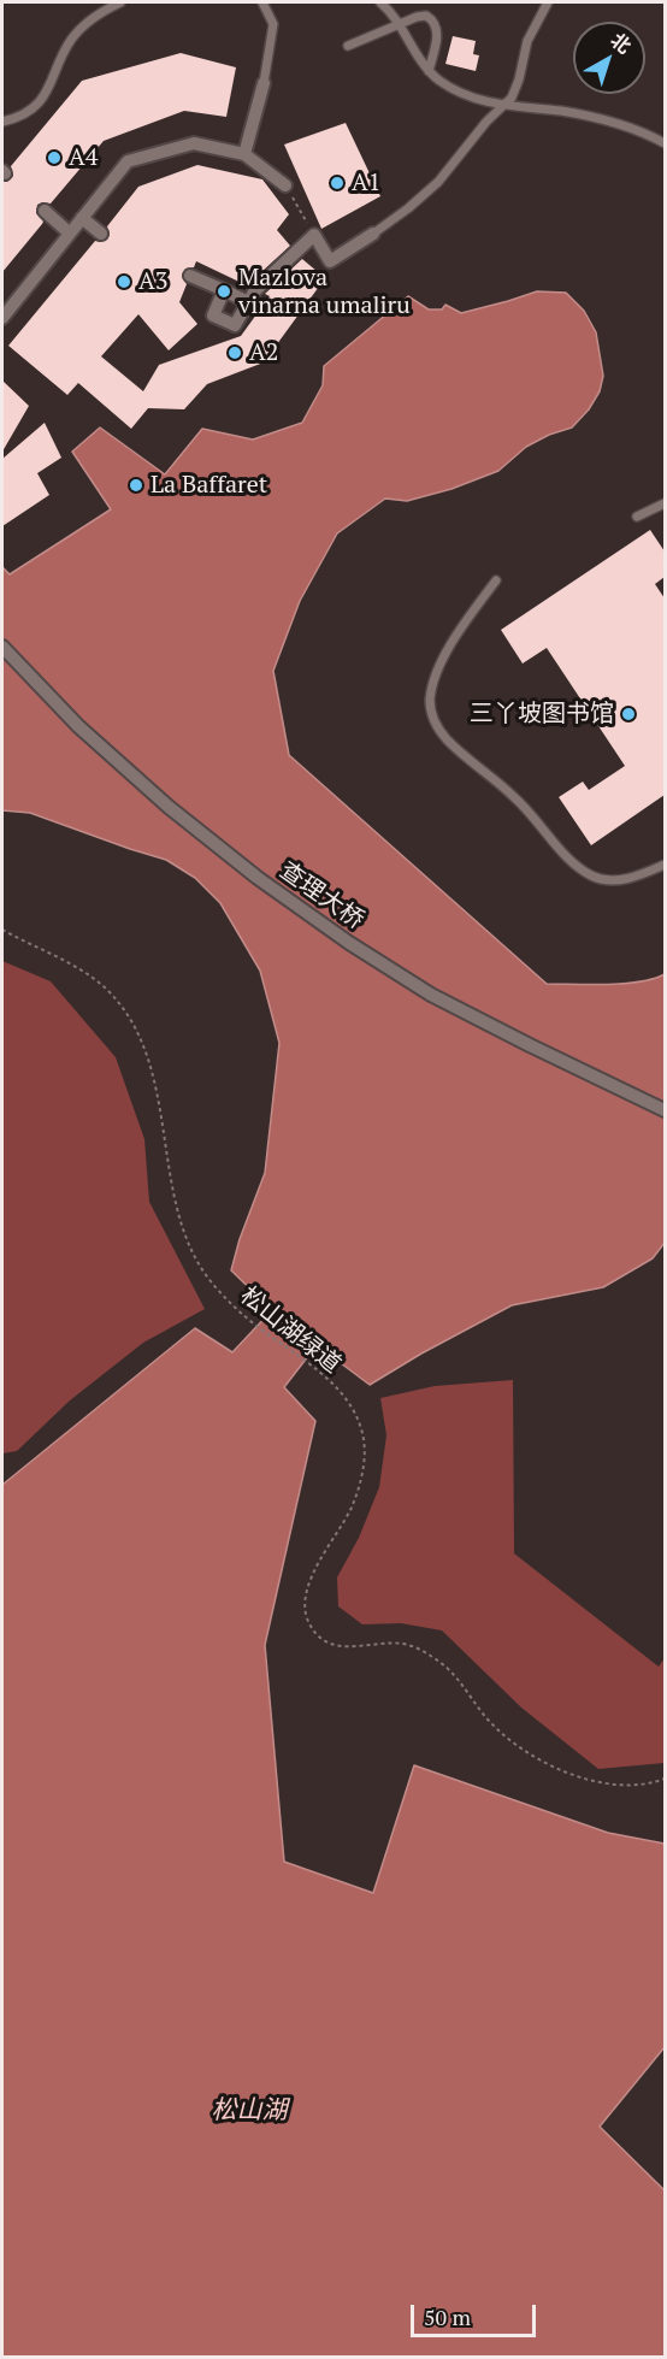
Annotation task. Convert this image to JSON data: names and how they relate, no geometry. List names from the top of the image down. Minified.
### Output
{"streets":{"street":["查理大桥"],"path":["松山湖绿道"]},"water":["松山湖"],"places":["A4","A1","A3","Mazlova vinarna umaliru","A2","La Baffaret","三丫坡图书馆"],"scale_bar":"50 m","north":"top right"}
